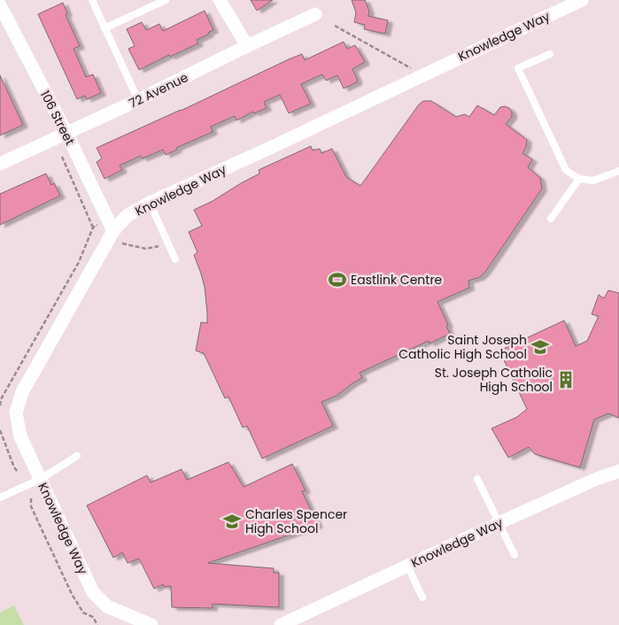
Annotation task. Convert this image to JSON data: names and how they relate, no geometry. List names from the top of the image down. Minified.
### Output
{"streets":{"street":["Knowledge Way","72 Avenue","106 Street"]},"crossings":[["Knowledge Way","106 Street"],["72 Avenue","106 Street"]],"places":{"sports":["Eastlink Centre"],"school or university":["Saint Joseph Catholic High School","Charles Spencer High School"],"building":["St. Joseph Catholic High School"]}}
